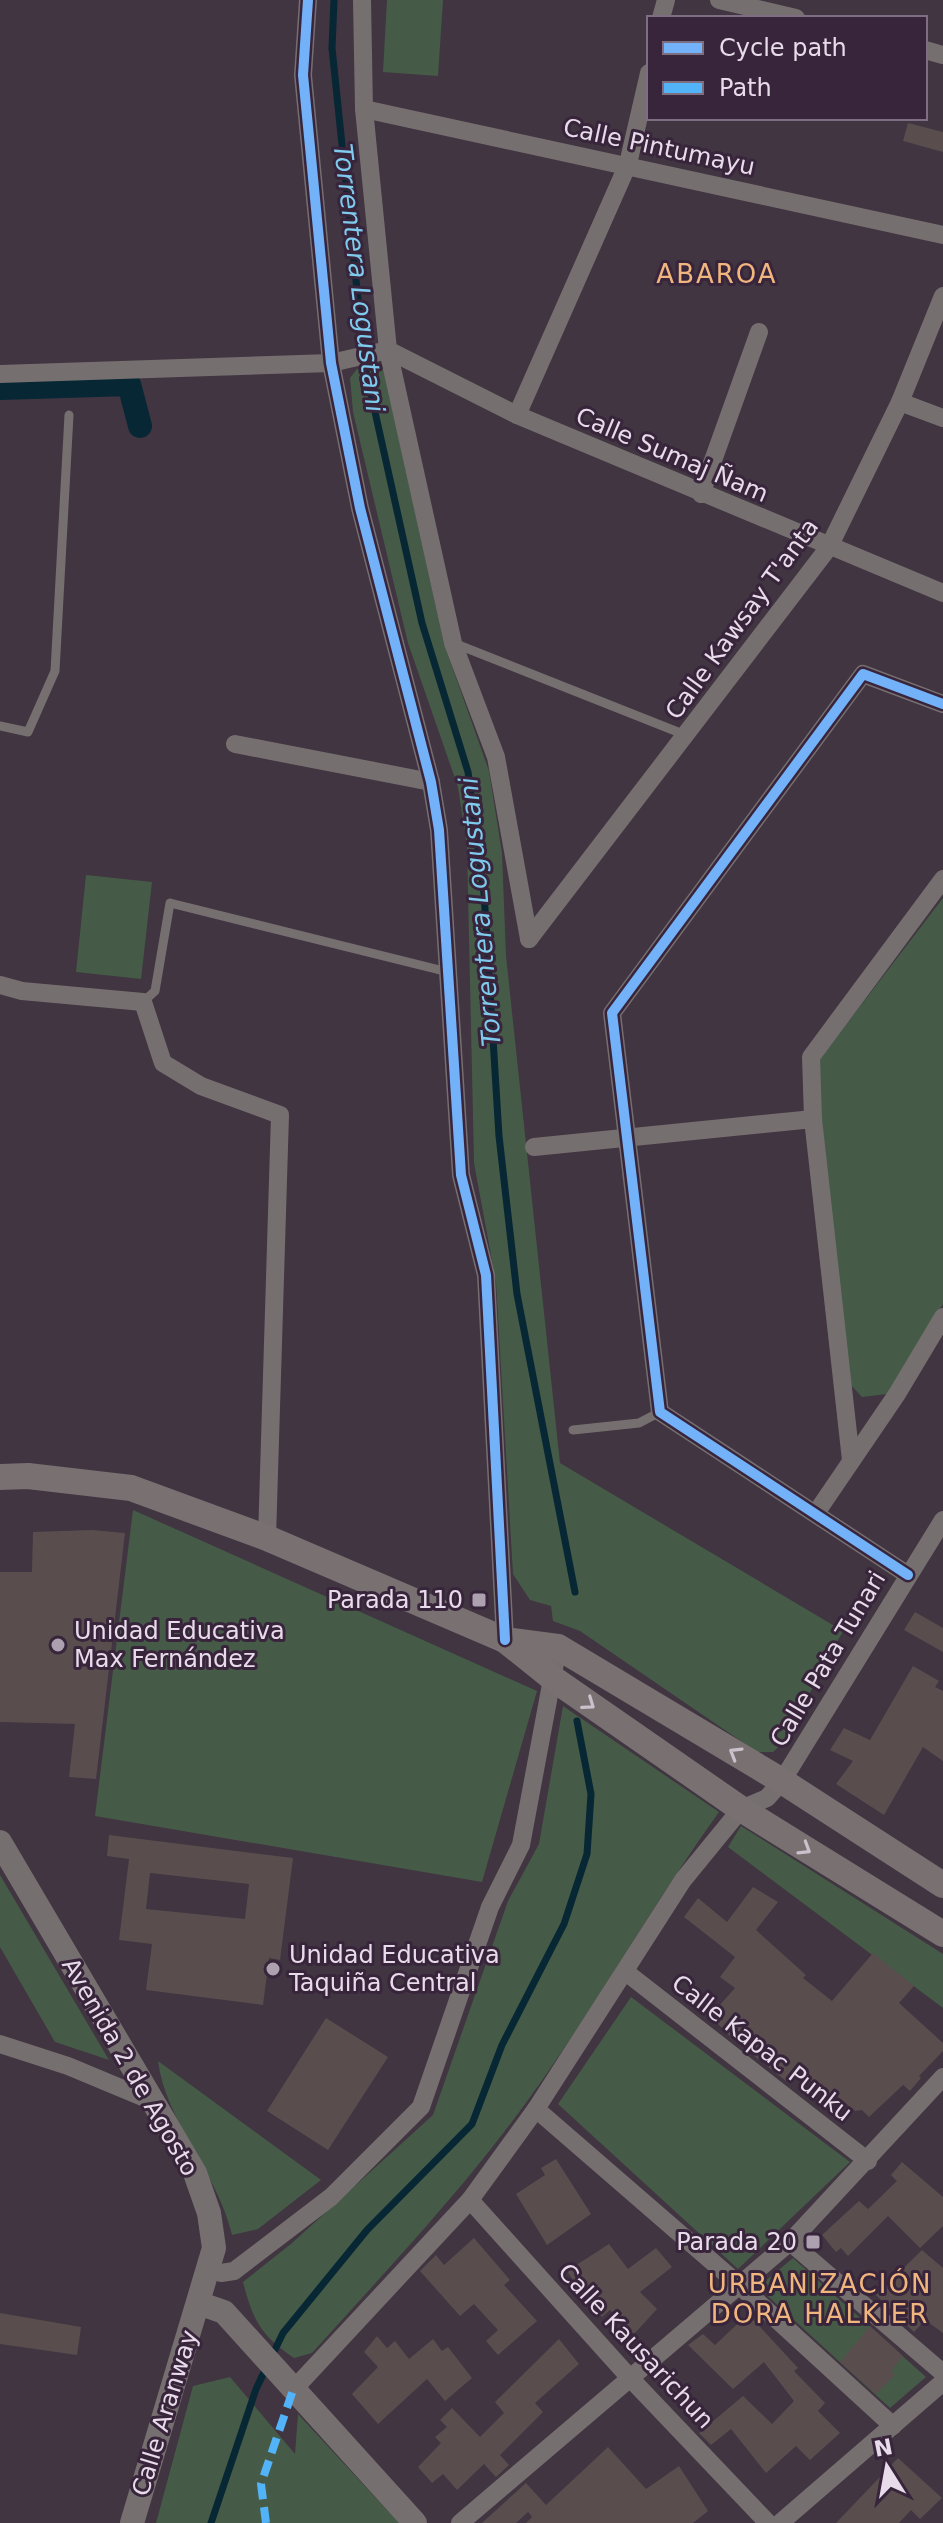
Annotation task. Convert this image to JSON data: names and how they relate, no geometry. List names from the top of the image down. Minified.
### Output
{"streets":{"street":["Calle Pintumayu","Calle Sumaj Ñam","Calle Kawsay T'anta","Calle Pata Tunari","Calle Kapac Punku","Avenida 2 de Agosto","Calle Kausarichun","Calle Aranway"]},"crossings":[["Calle Sumaj Ñam","Calle Kawsay T'anta"],["Avenida 2 de Agosto","Calle Aranway"]],"districts":["ABAROA","URBANIZACIÓN DORA HALKIER"],"water":["Torrentera Logustani"],"places":{"transit":["Parada 110","Parada 20"],"other":["Unidad Educativa Max Fernández","Unidad Educativa Taquiña Central"]},"legend":["Cycle path","Path"],"north":"top"}
